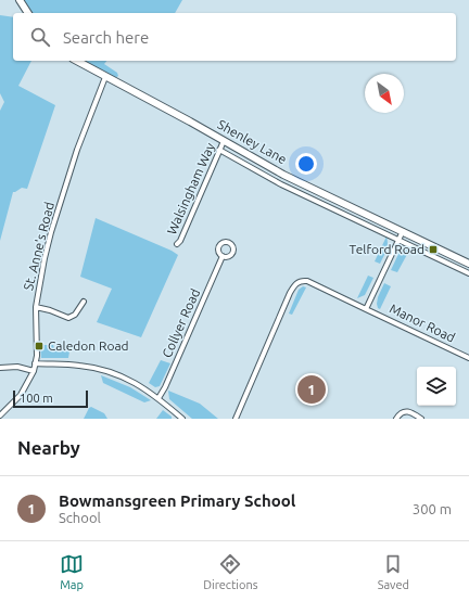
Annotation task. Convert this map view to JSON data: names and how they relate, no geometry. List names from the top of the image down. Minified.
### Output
{"streets":{"main road":["Shenley Lane"],"street":["Walsingham Way","St. Anne's Road","Collyer Road","Manor Road"]},"crossings":[["Shenley Lane","Walsingham Way"],["Shenley Lane","St. Anne's Road"]],"places":{"transit":["Telford Road","Caledon Road"]},"scale_bar":"100 m","north":"bottom right","page":{"search":"Search here","pins":"1","scale":"100 m","heading":"Nearby","list":[{"mark":"1","name":"Bowmansgreen Primary School","note":"School","value":"300 m"}],"nav":["Map","Directions","Saved"]}}
